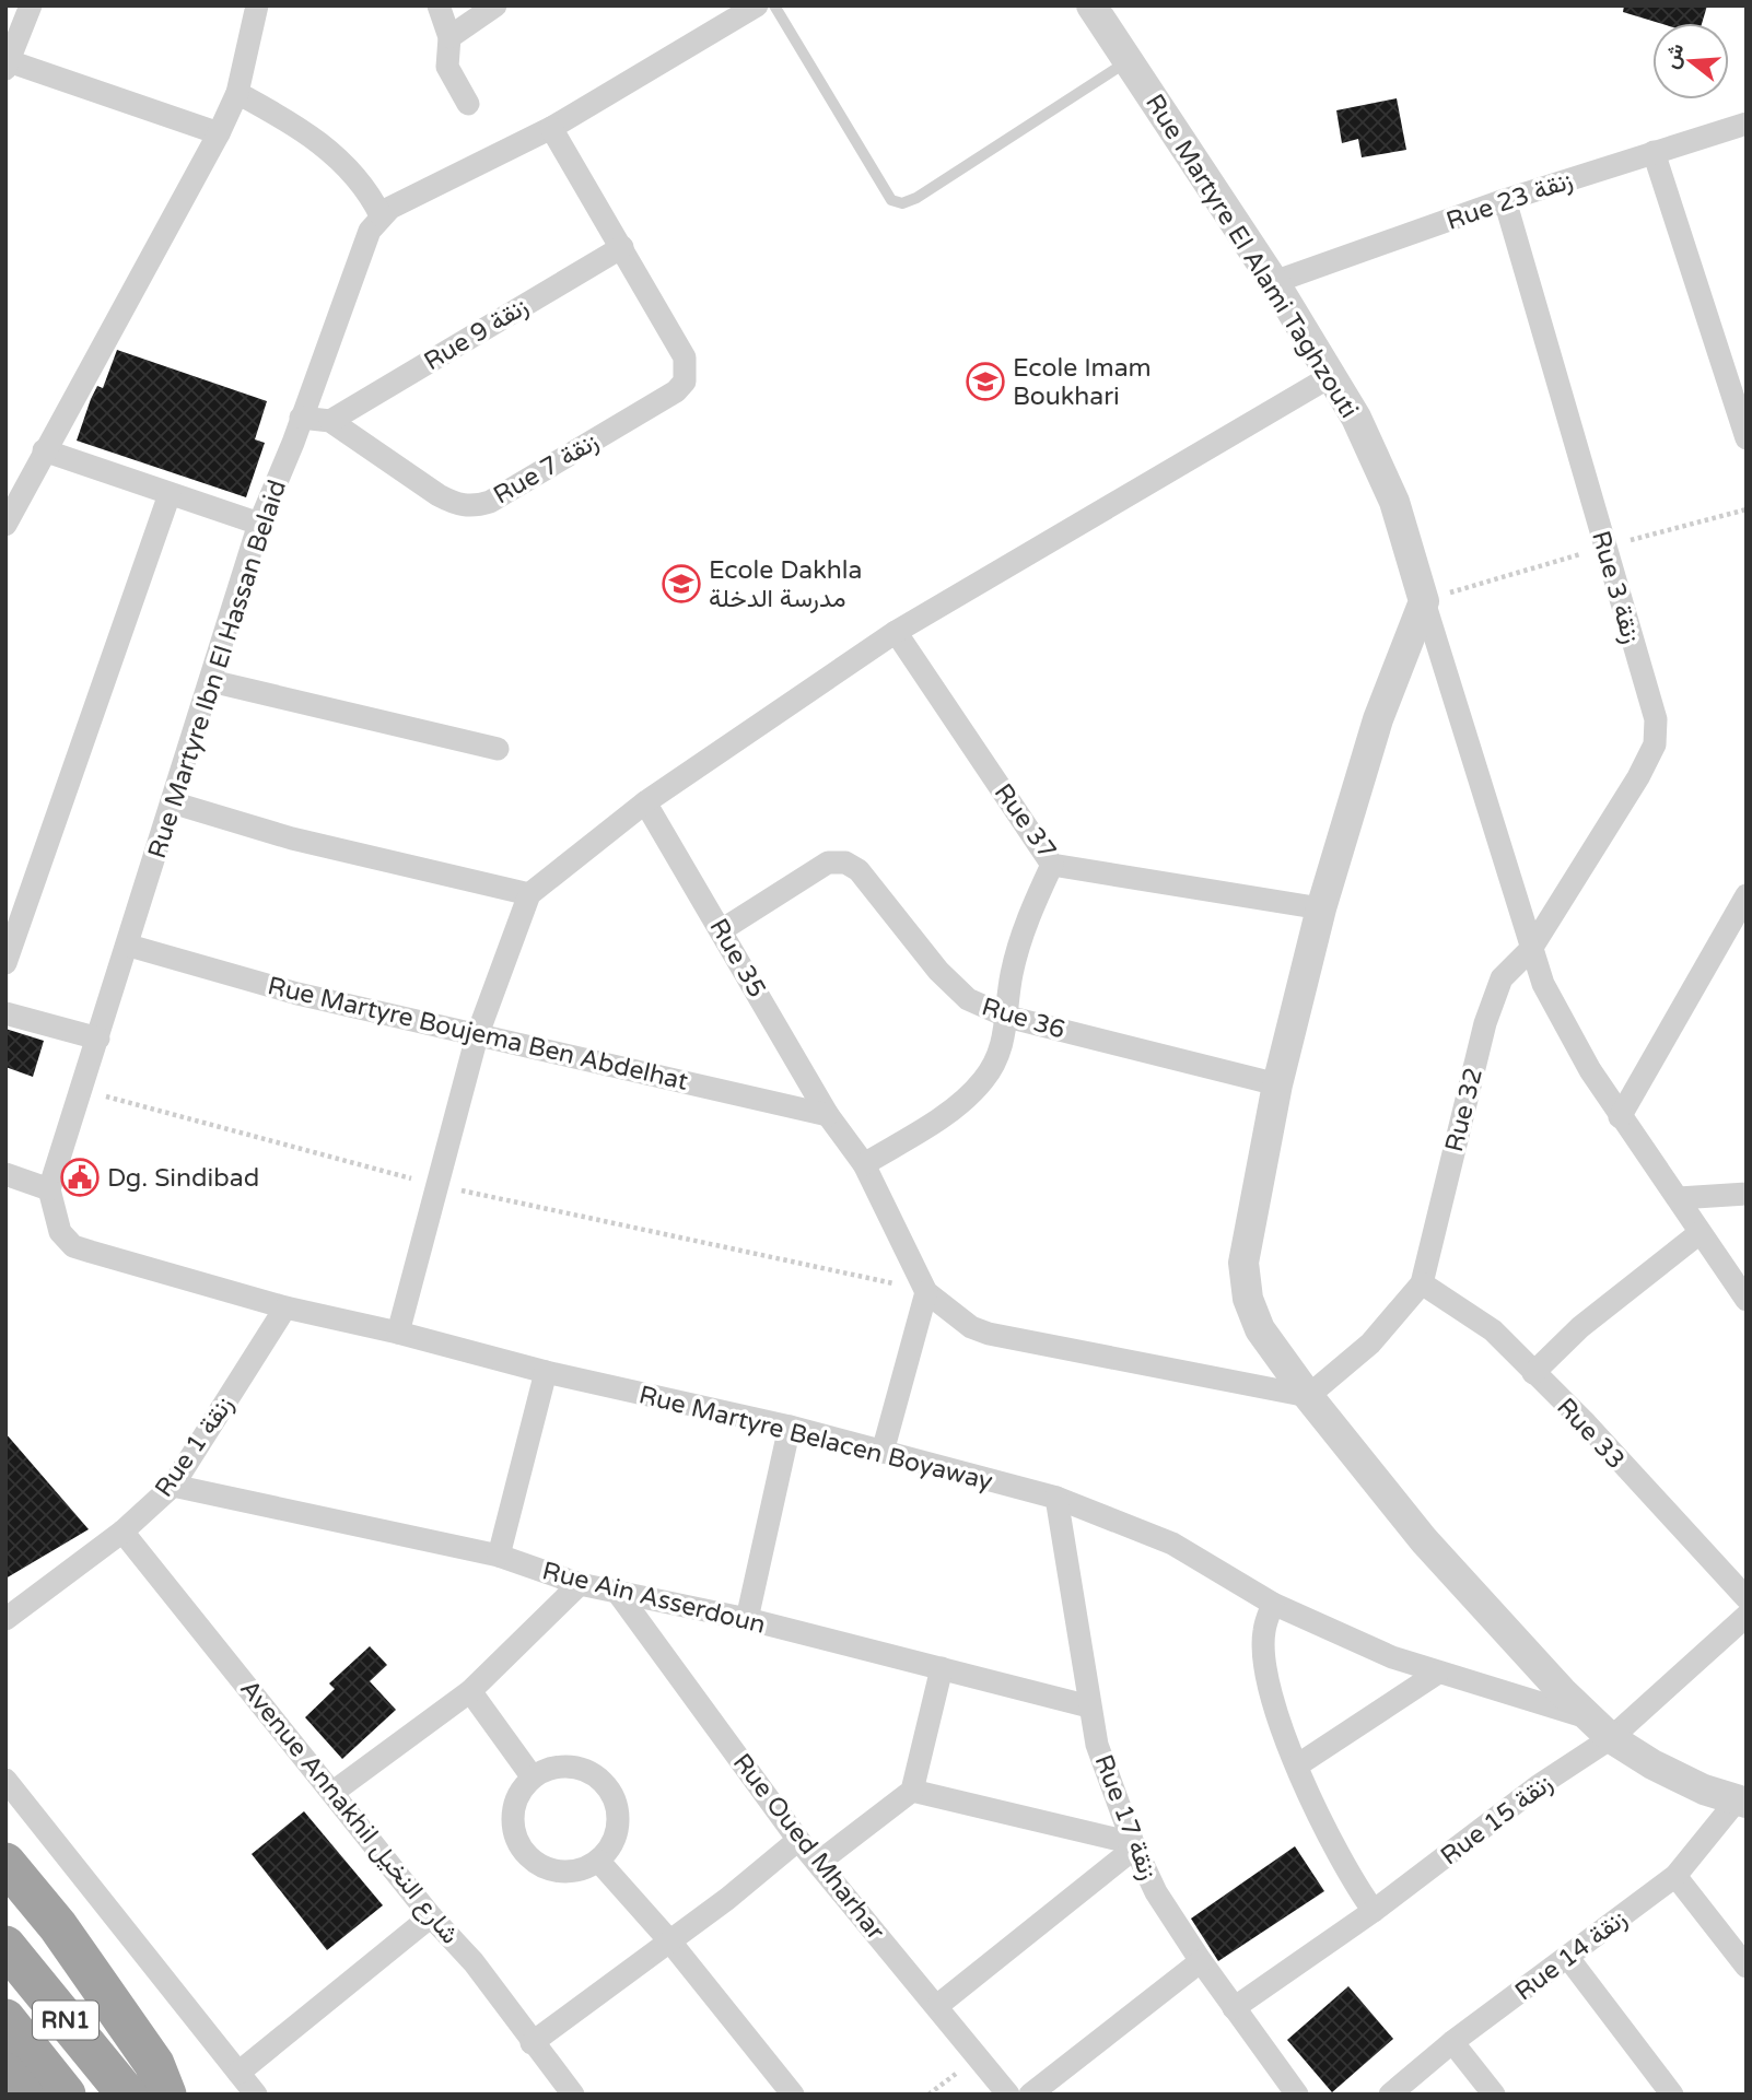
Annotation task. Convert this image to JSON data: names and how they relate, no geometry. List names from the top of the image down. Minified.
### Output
{"streets":{"highway":["RN1"],"street":["Rue 23 زنقة","Rue Martyre El Alami Taghzouti","Rue 9 زنقة","Rue 7 زنقة","Rue 3 زنقة","Rue Martyre Ibn El Hassan Belaid","Rue 37","Rue 35","Rue 36","Rue Martyre Boujema Ben Abdelhat","Rue 32","Rue 33","Rue Martyre Belacen Boyaway","Rue 1 زنقة","Rue Ain Asserdoun","Avenue Annakhil شارع النخيل","Rue 17 زنقة","Rue 15 زنقة","Rue Oued Mharhar","Rue 14 زنقة"]},"crossings":[["Rue 23 زنقة","Rue Martyre El Alami Taghzouti"],["Rue 23 زنقة","Rue 3 زنقة"],["Rue 9 زنقة","Rue 7 زنقة"],["Rue 7 زنقة","Rue Martyre Ibn El Hassan Belaid"],["Rue 3 زنقة","Rue 32"],["Rue Martyre Ibn El Hassan Belaid","Rue Martyre Boujema Ben Abdelhat"],["Rue Martyre Ibn El Hassan Belaid","Rue Martyre Belacen Boyaway"],["Rue 35","Rue 36"],["Rue 35","Rue Martyre Boujema Ben Abdelhat"],["Rue 32","Rue 33"],["Rue Martyre Belacen Boyaway","Rue 1 زنقة"],["Rue Martyre Belacen Boyaway","Rue 17 زنقة"],["Rue Martyre Belacen Boyaway","Rue 15 زنقة"],["Rue 1 زنقة","Rue Ain Asserdoun"],["Rue 1 زنقة","Avenue Annakhil شارع النخيل"],["Rue Ain Asserdoun","Rue 17 زنقة"],["Rue Ain Asserdoun","Rue Oued Mharhar"],["Rue 17 زنقة","Rue 15 زنقة"]],"places":{"school or university":["Ecole Imam Boukhari","Ecole Dakhla مدرسة الدخلة"],"public building":["Dg. Sindibad"]},"north":"left"}
